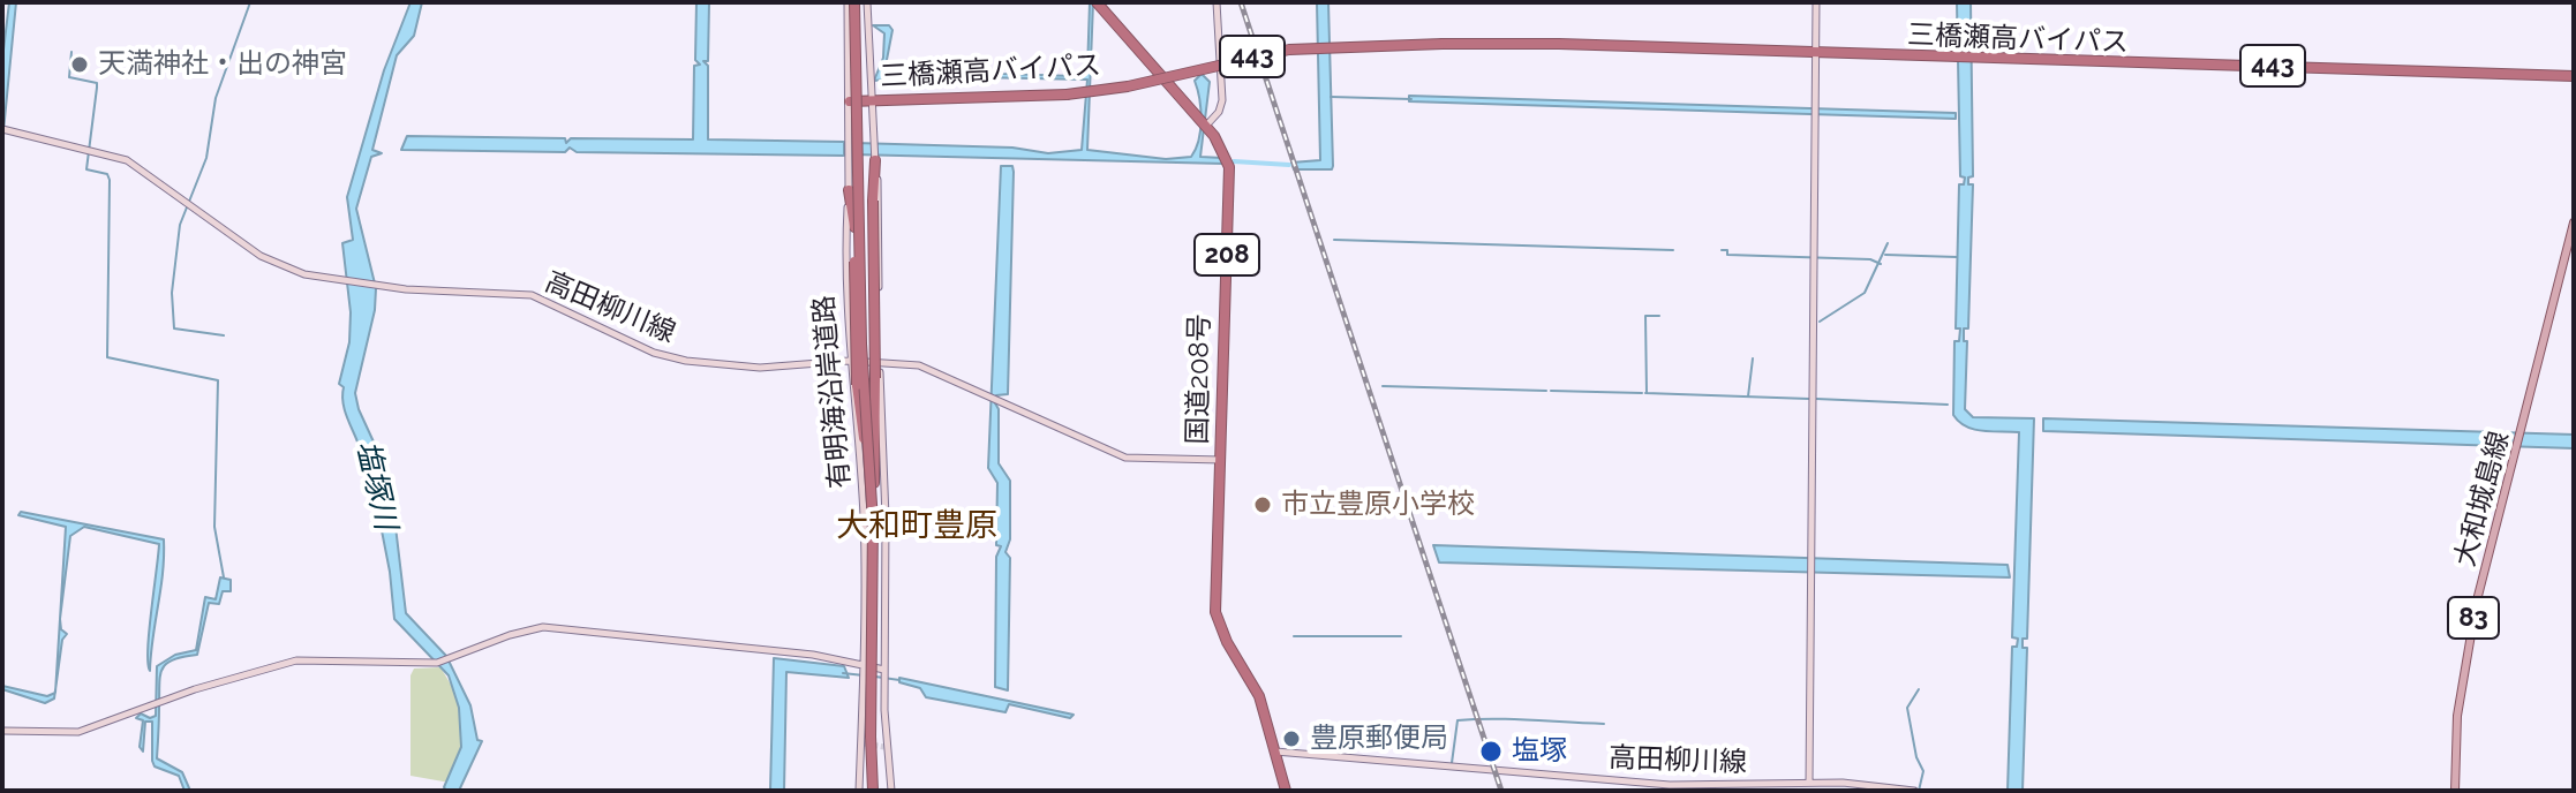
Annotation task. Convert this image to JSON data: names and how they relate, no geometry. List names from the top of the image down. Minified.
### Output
{"streets":{"highway":["三橋瀬高バイパス","443","208","国道208号"],"main road":["高田柳川線","有明海沿岸道路","大和城島線","83"]},"crossings":[["三橋瀬高バイパス","有明海沿岸道路"],["高田柳川線","国道208号"],["高田柳川線","有明海沿岸道路"]],"districts":["大和町豊原"],"water":["塩塚川"],"places":["天満神社・出の神宮","市立豊原小学校","豊原郵便局","塩塚"]}
